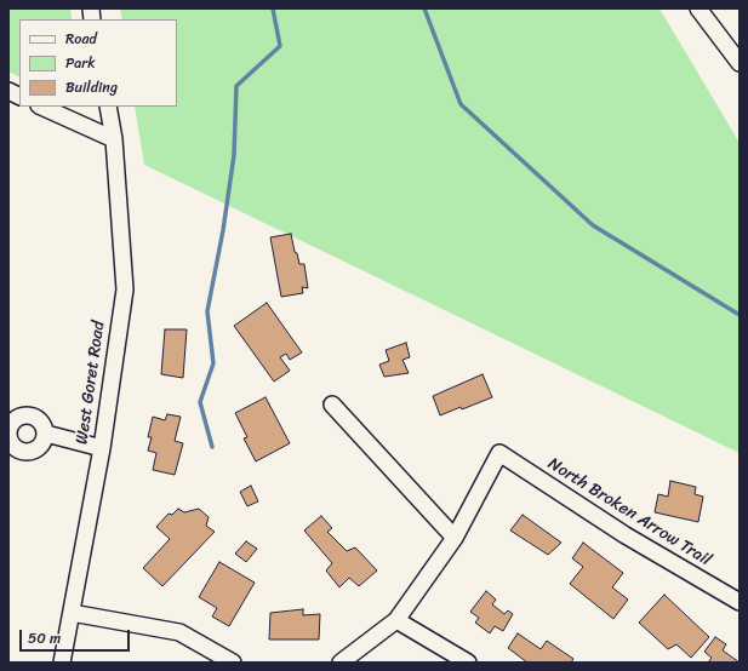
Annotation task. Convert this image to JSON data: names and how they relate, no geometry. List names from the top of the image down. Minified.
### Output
{"streets":{"street":["West Goret Road","North Broken Arrow Trail"]},"legend":["Road","Park","Building"],"scale_bar":"50 m"}
